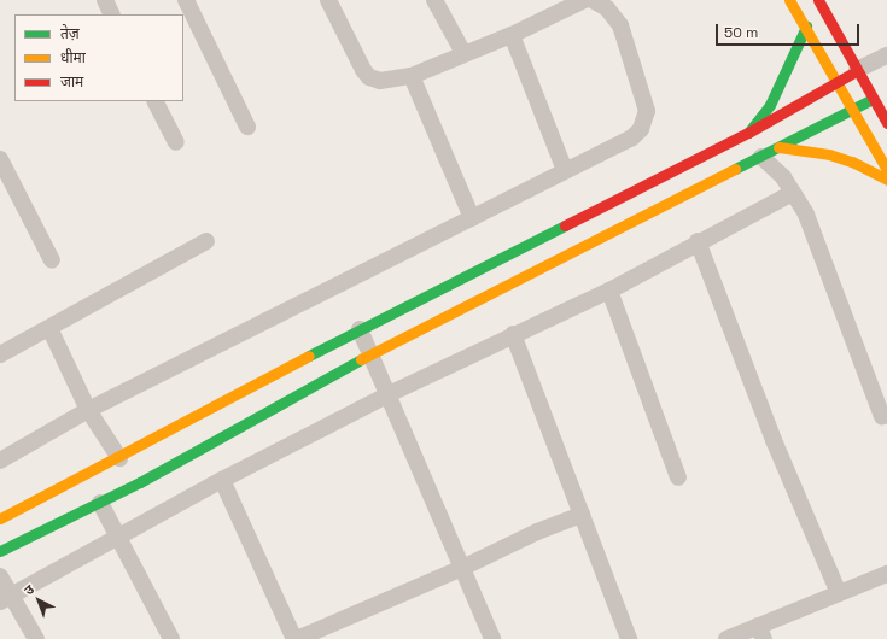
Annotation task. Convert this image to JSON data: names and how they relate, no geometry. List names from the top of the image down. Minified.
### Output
{"legend":["तेज़","धीमा","जाम"],"scale_bar":"50 m","north":"top left"}
